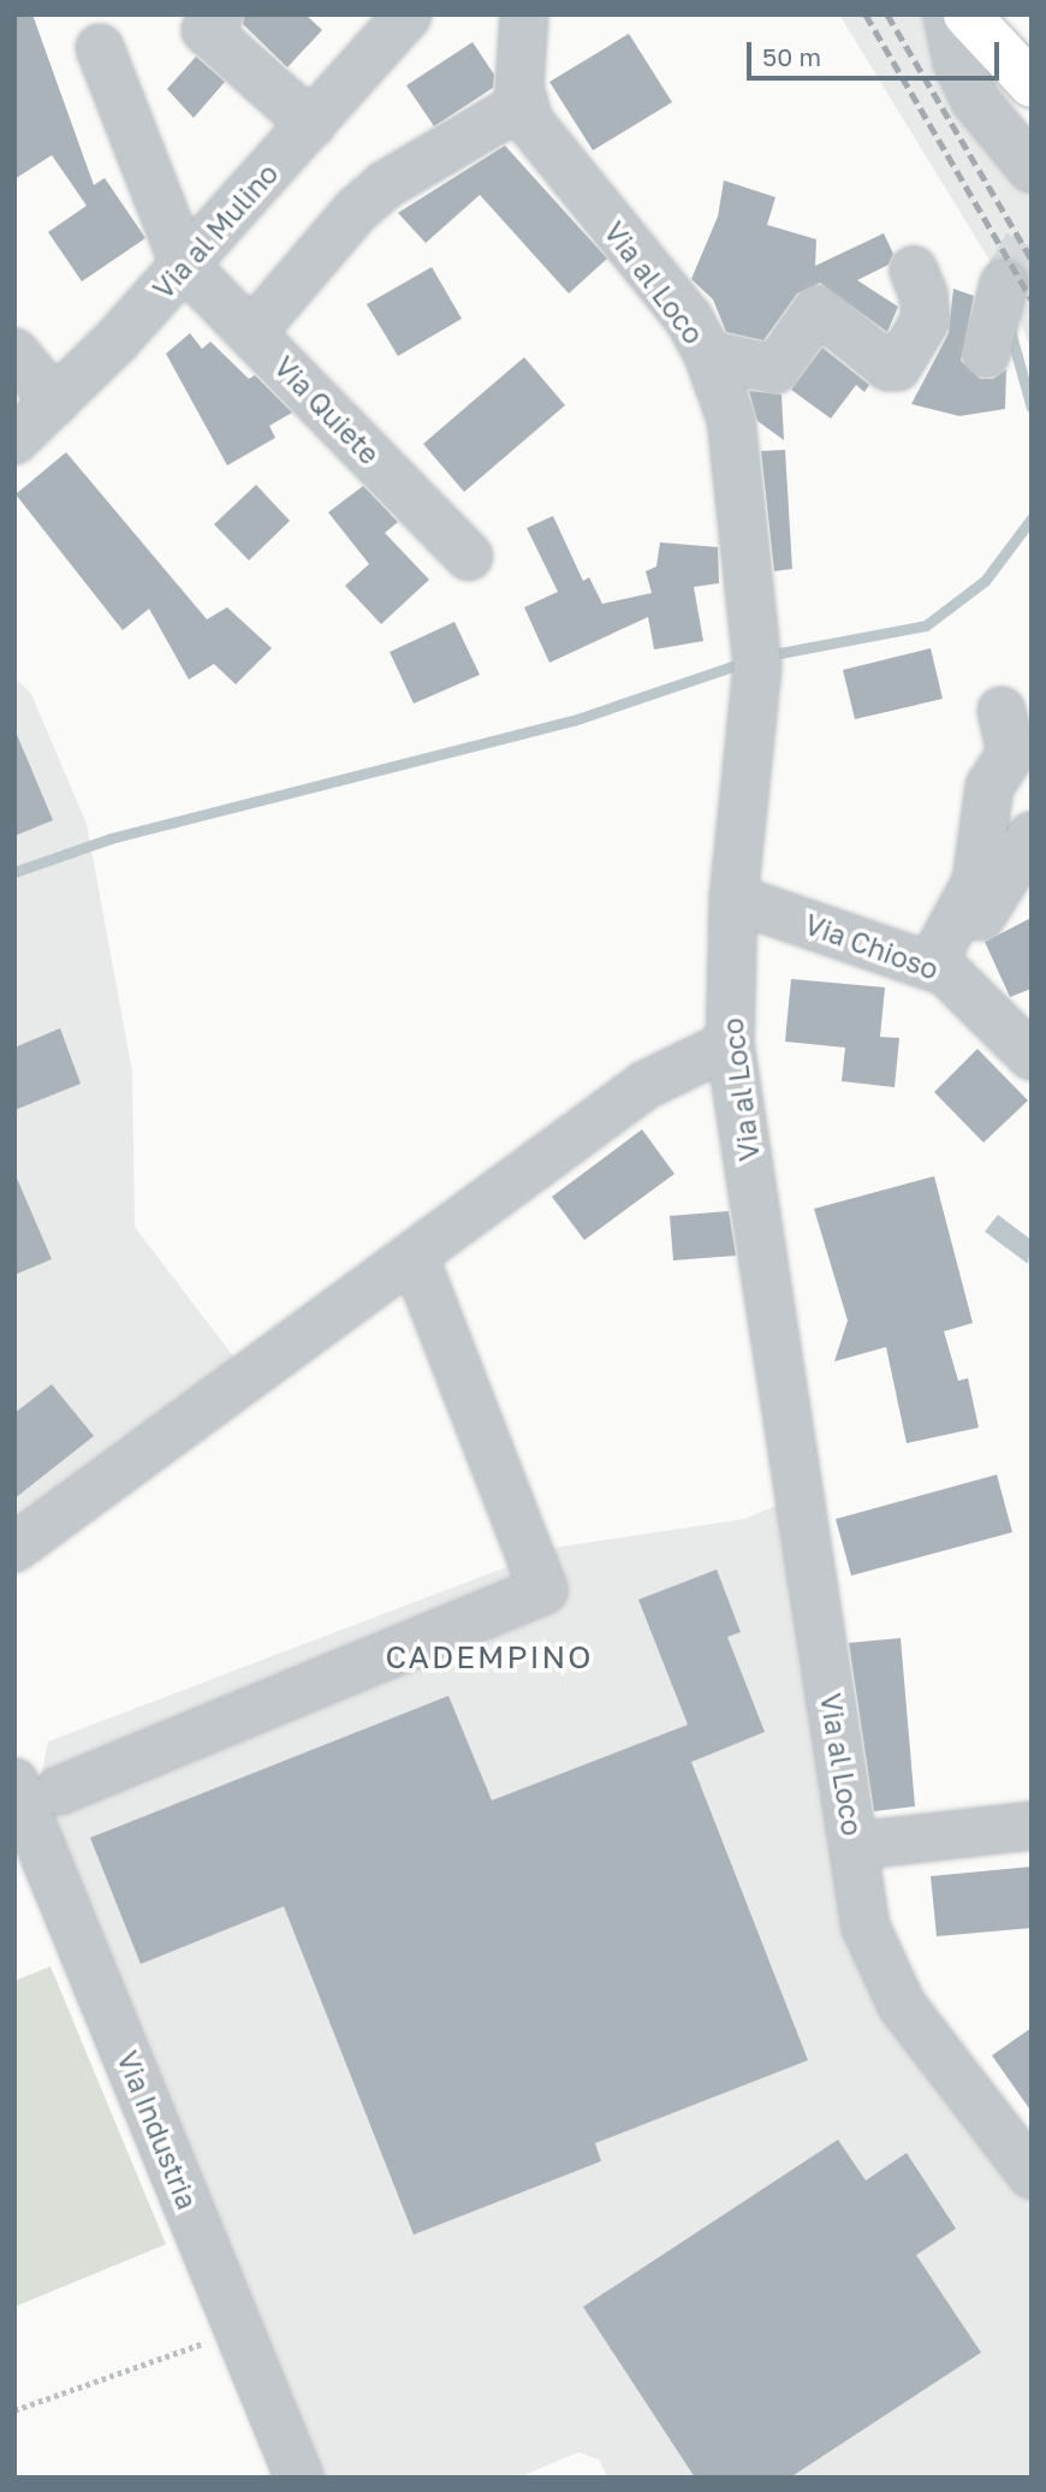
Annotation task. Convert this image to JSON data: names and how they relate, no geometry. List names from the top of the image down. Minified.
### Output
{"streets":{"street":["Via al Mulino","Via al Loco","Via Quiete","Via Chioso","Via Industria"]},"crossings":[["Via al Mulino","Via Quiete"],["Via al Loco","Via Chioso"]],"districts":["CADEMPINO"],"scale_bar":"50 m"}
